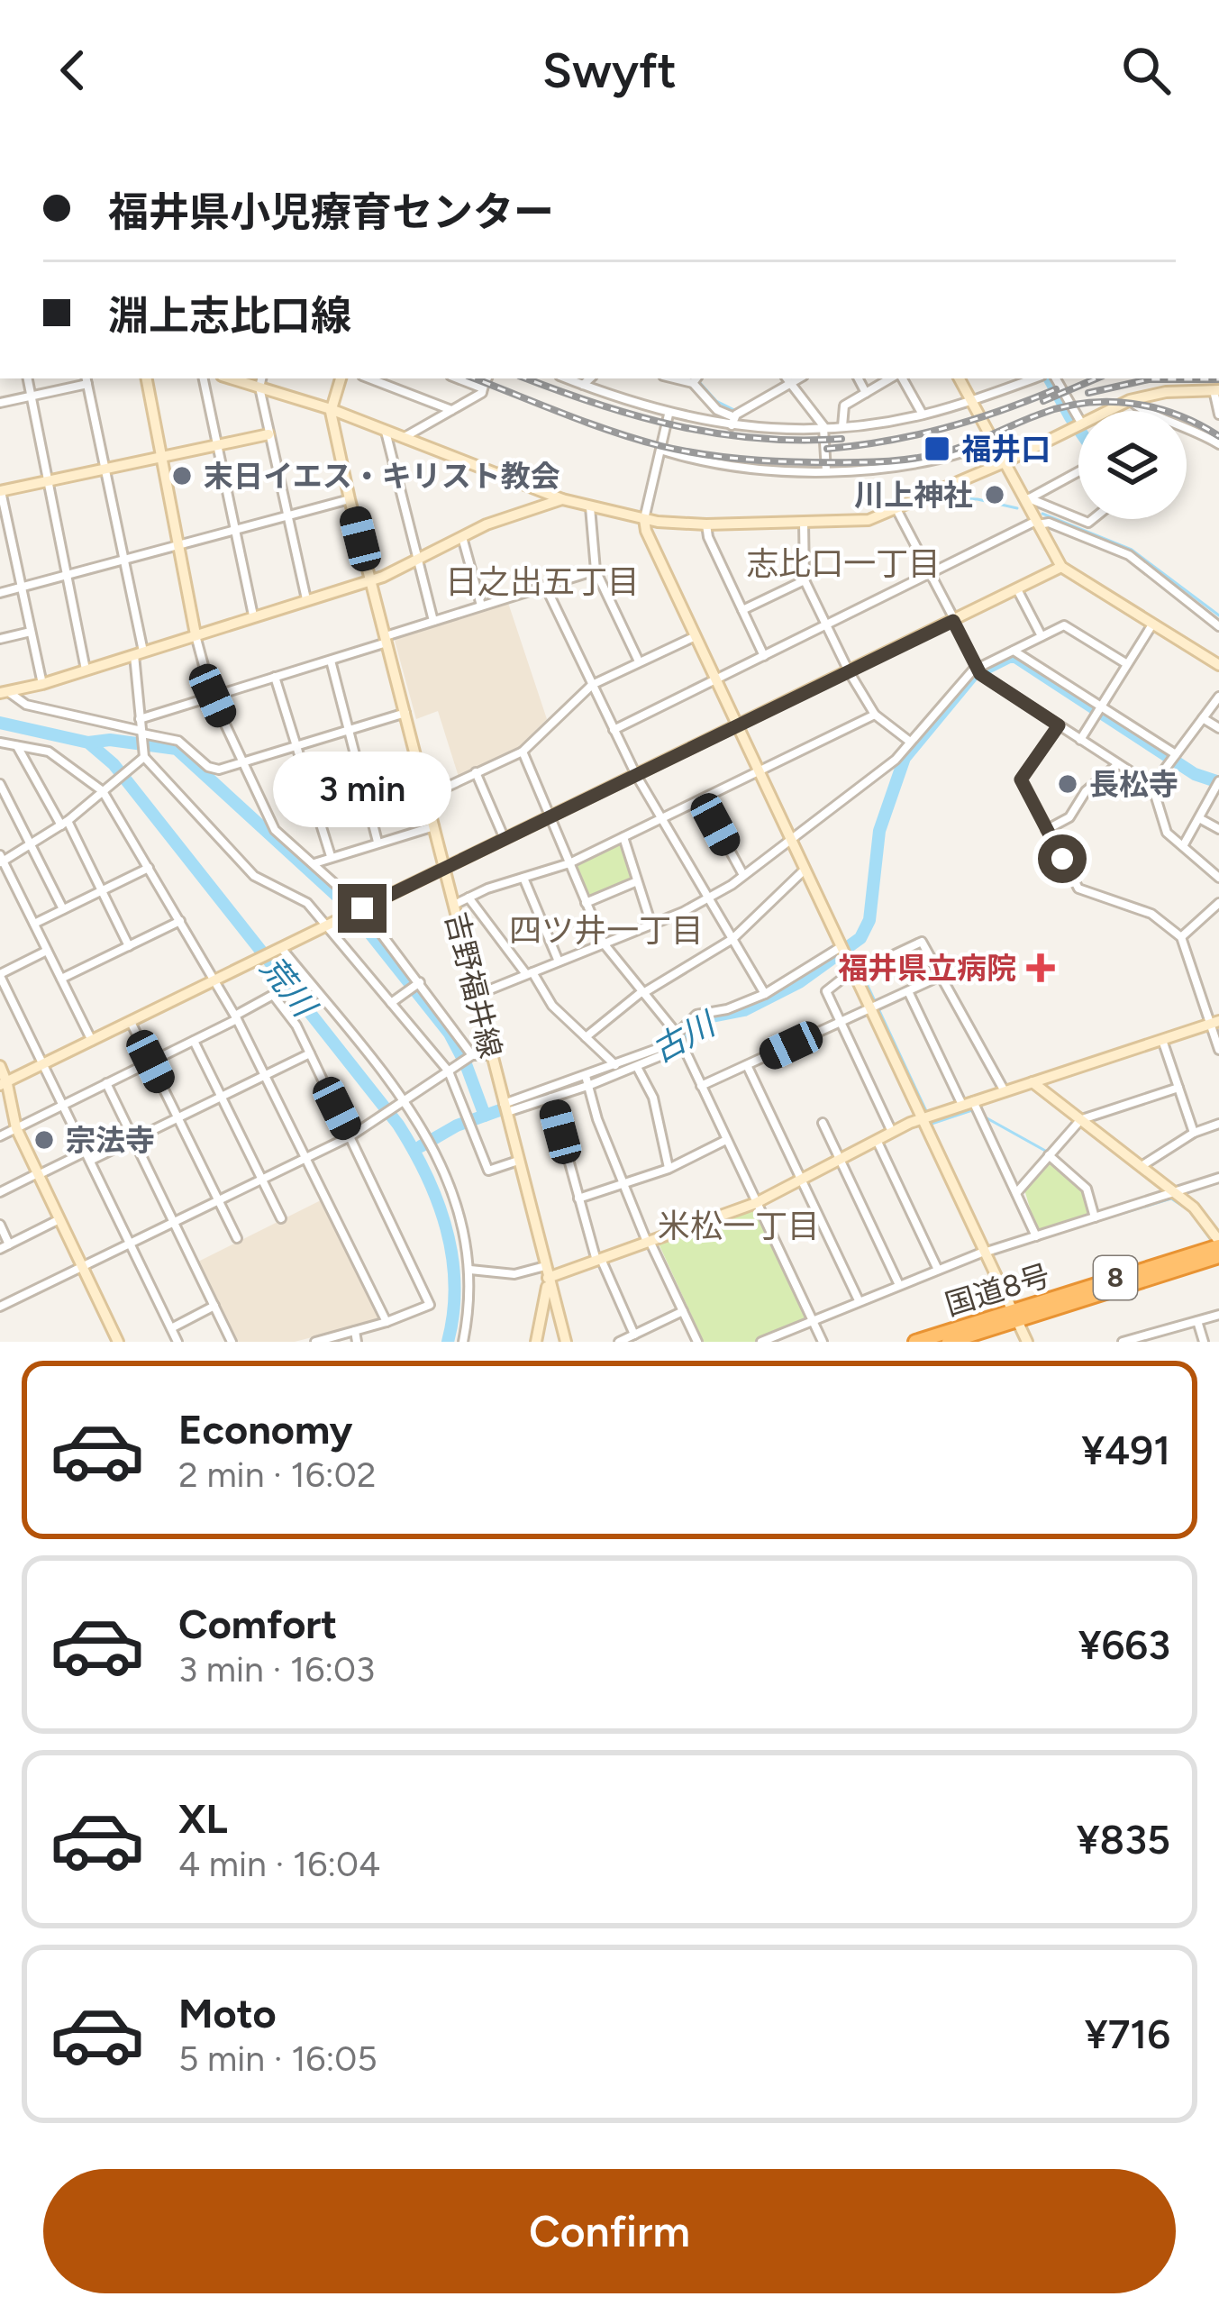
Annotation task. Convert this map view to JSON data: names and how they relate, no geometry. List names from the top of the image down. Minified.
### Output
{"streets":{"highway":["8","国道8号"],"street":["吉野福井線"]},"districts":["志比口一丁目","日之出五丁目","四ツ井一丁目","米松一丁目"],"water":["荒川","古川"],"places":{"transit":["福井口"],"other":["末日イエス・キリスト教会","川上神社","長松寺","宗法寺"],"health":["福井県立病院"]},"page":{"header":"Swyft","banner":["福井県小児療育センター","淵上志比口線"],"bubble":"3 min","list":[{"name":"Economy","note":"2 min · 16:02","value":"¥491"},{"name":"Comfort","note":"3 min · 16:03","value":"¥663"},{"name":"XL","note":"4 min · 16:04","value":"¥835"},{"name":"Moto","note":"5 min · 16:05","value":"¥716"}],"buttons":"Confirm"}}
